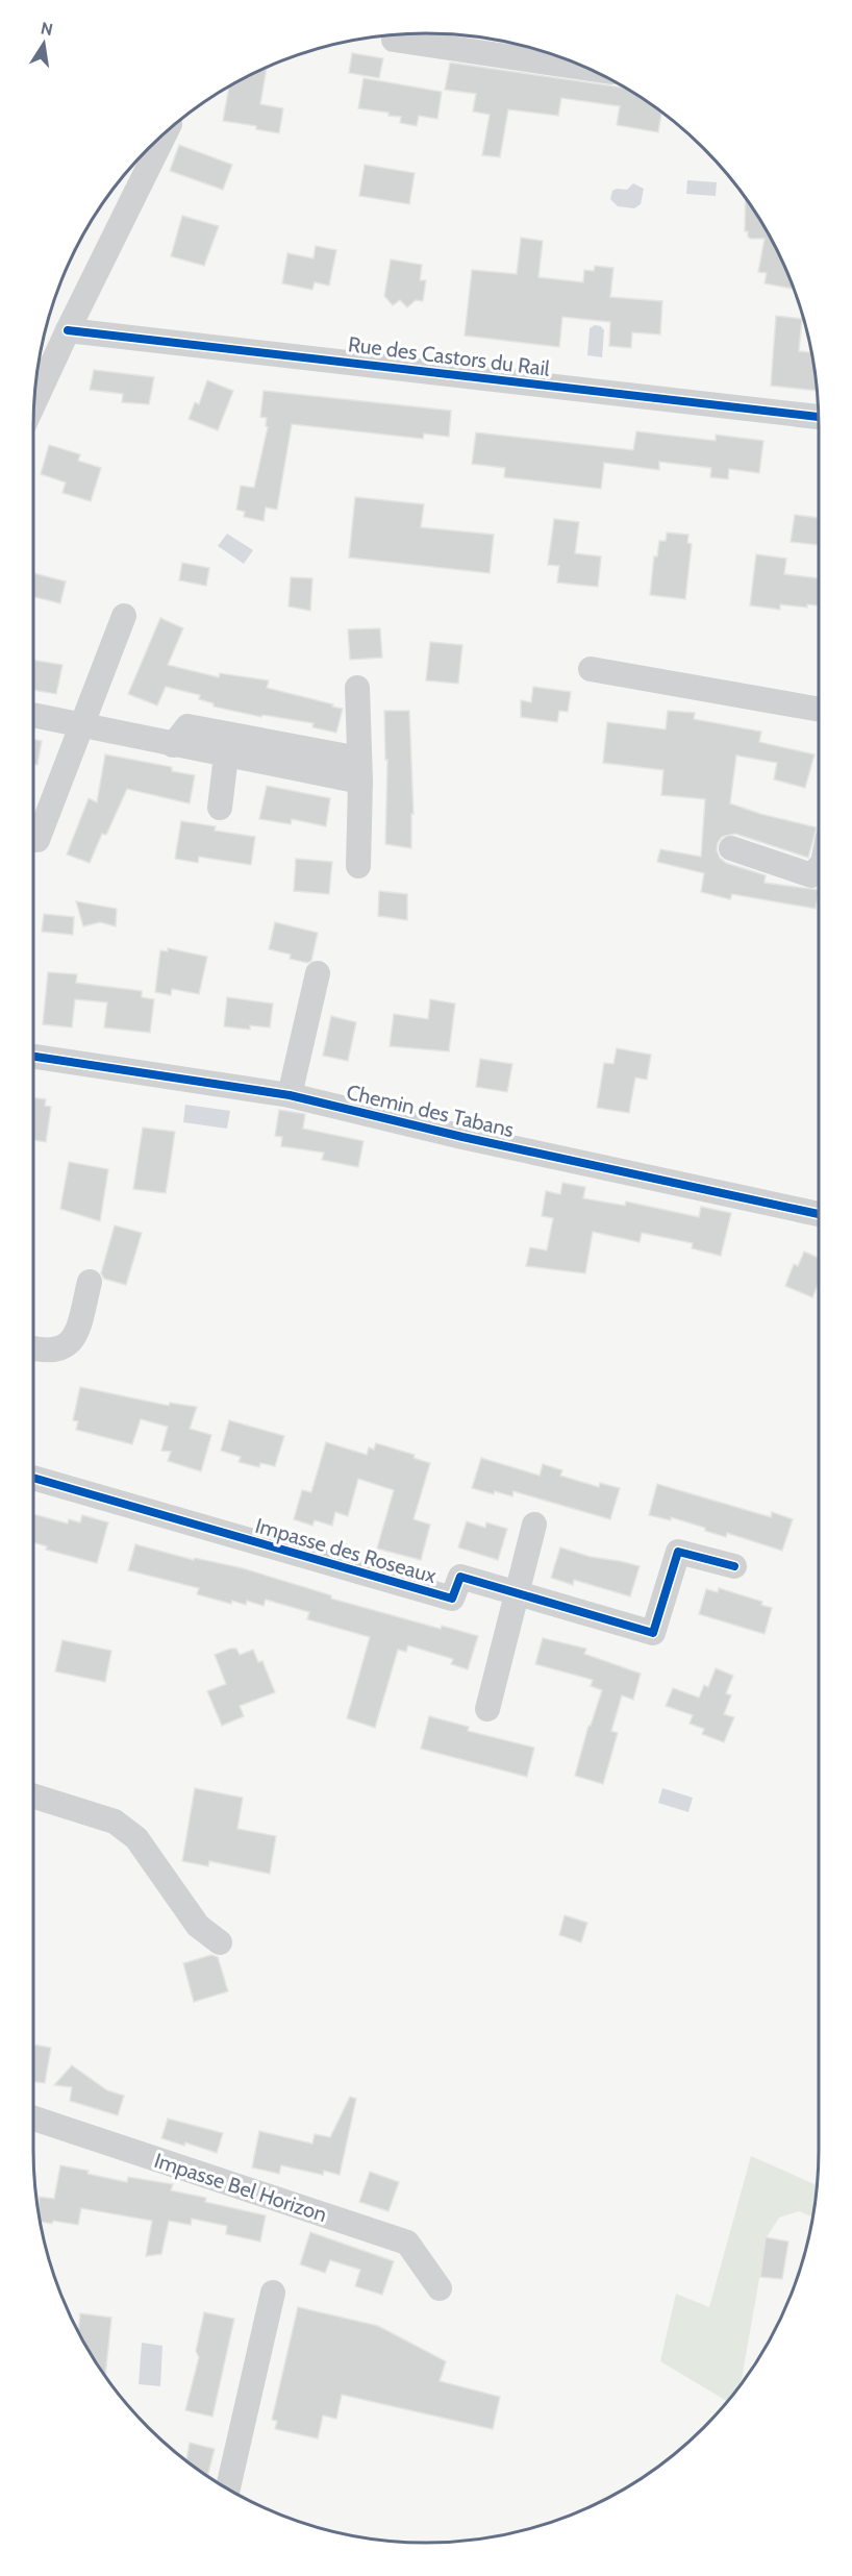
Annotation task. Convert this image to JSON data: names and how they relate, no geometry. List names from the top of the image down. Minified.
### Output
{"streets":{"street":["Rue des Castors du Rail","Chemin des Tabans","Impasse des Roseaux","Impasse Bel Horizon"]},"north":"top"}
